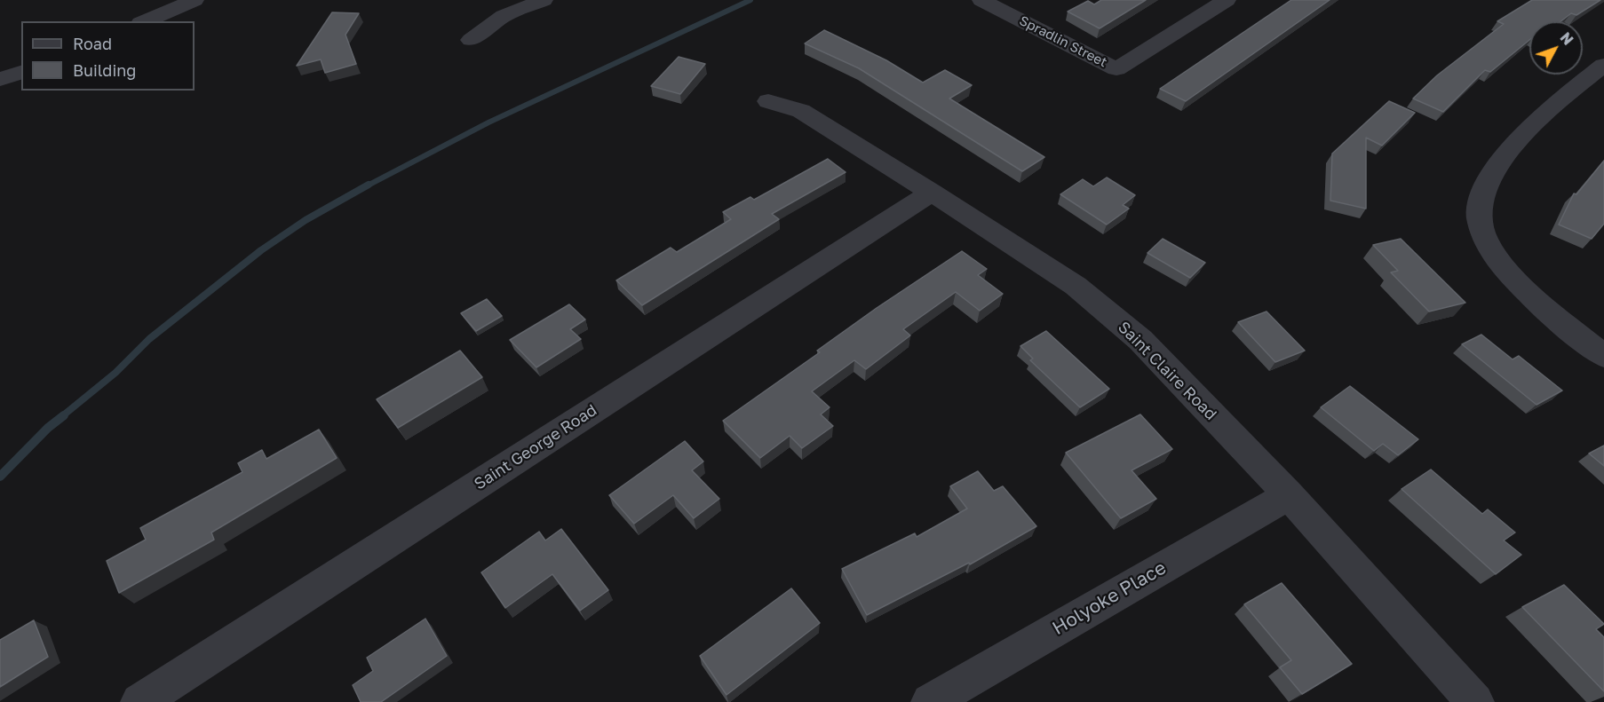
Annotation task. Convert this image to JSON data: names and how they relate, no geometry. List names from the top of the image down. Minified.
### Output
{"streets":{"street":["Spradlin Street","Saint Claire Road","Saint George Road","Holyoke Place"]},"crossings":[["Saint Claire Road","Saint George Road"],["Saint Claire Road","Holyoke Place"]],"legend":["Road","Building"],"north":"top right"}
